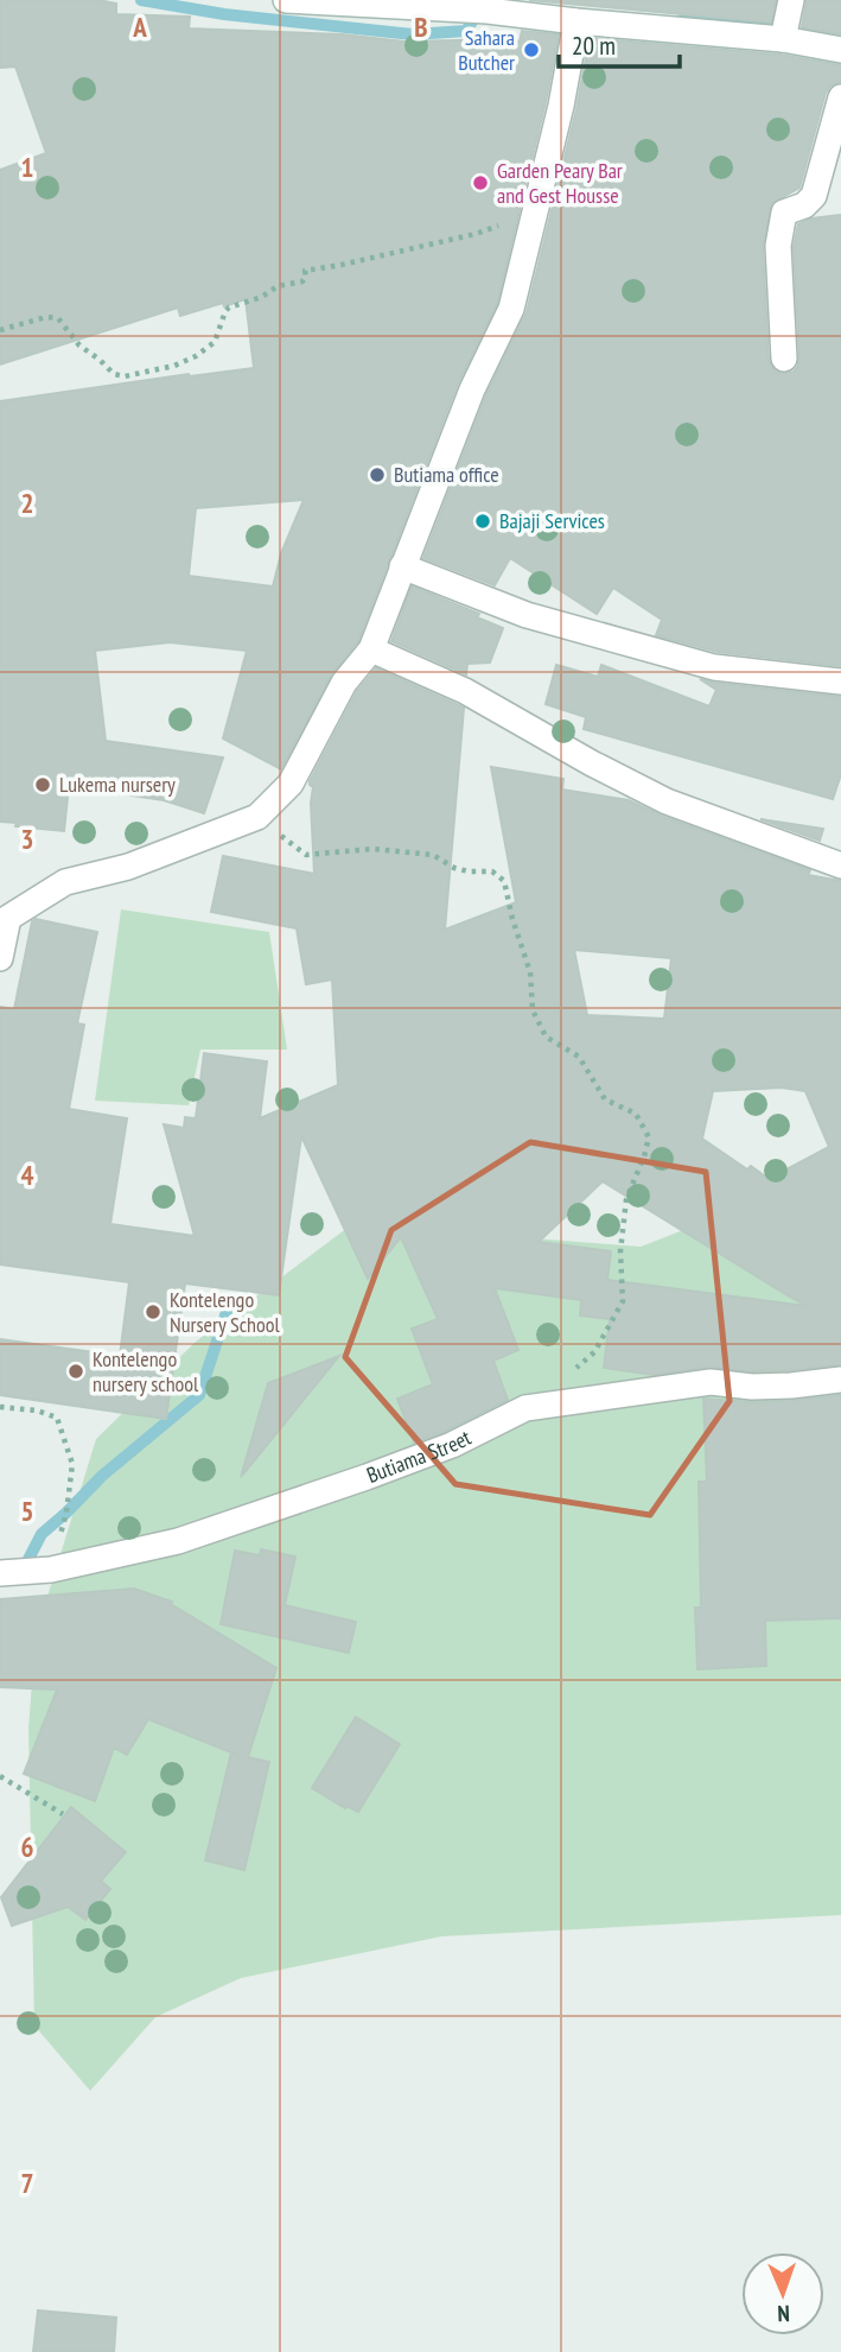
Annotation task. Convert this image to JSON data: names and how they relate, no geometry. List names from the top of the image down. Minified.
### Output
{"streets":{"street":["Butiama Street"]},"places":["Sahara Butcher","Garden Peary Bar and Gest Housse","Butiama office","Bajaji Services","Lukema nursery","Kontelengo Nursery School","Kontelengo nursery school"],"scale_bar":"20 m","north":"bottom","grid":{"columns":["A","B"],"rows":["1","2","3","4","5","6","7"]}}
